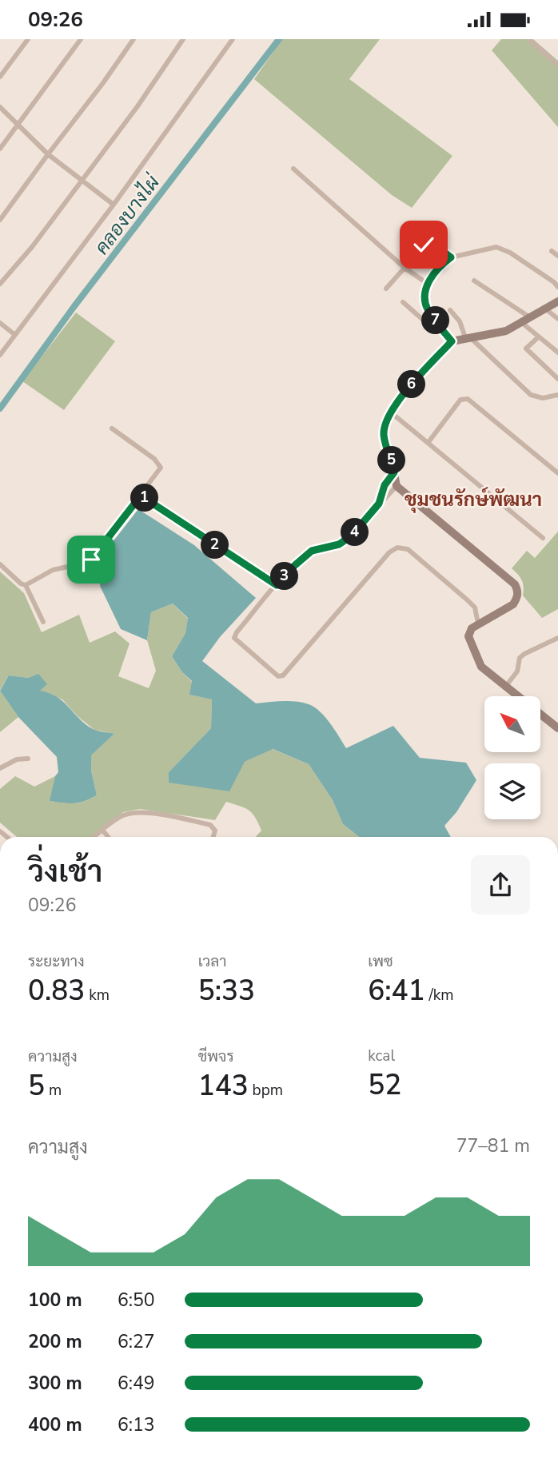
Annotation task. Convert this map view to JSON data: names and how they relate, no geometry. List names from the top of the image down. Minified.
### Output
{"districts":["ชุมชนรักษ์พัฒนา"],"water":["คลองบางไผ่"],"north":"top left","page":{"status":"09:26","pins":["7","6","5","1","4","2","3"],"heading":["วิ่งเช้า","09:26"],"stats":[["ระยะทาง","0.83 km"],["เวลา","5:33"],["เพซ","6:41 /km"],["ความสูง","5 m"],["ชีพจร","143 bpm"],["kcal","52"]],"chart":["ความสูง","77–81 m"],"list":[{"name":"100 m","note":"6:50"},{"name":"200 m","note":"6:27"},{"name":"300 m","note":"6:49"},{"name":"400 m","note":"6:13"}]}}
